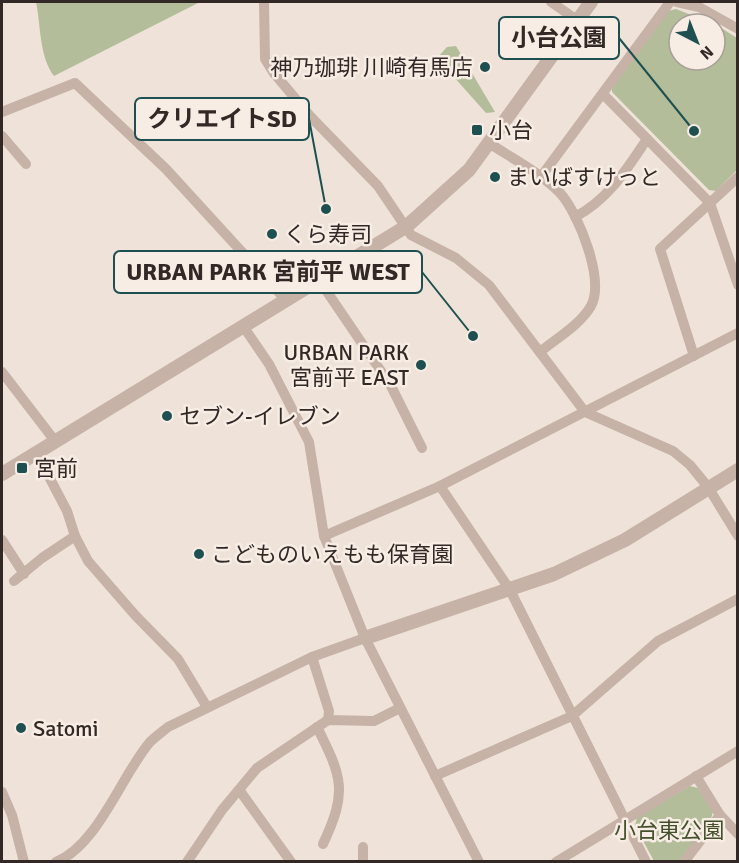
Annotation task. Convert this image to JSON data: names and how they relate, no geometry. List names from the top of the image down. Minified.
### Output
{"parks":["小台東公園"],"places":{"other":["神乃珈琲 川崎有馬店","小台公園","まいばすけっと","クリエイトSD","くら寿司","URBAN PARK 宮前平 WEST","URBAN PARK 宮前平 EAST","セブン-イレブン","こどものいえもも保育園","Satomi"],"transit":["小台","宮前"]},"north":"bottom right"}
